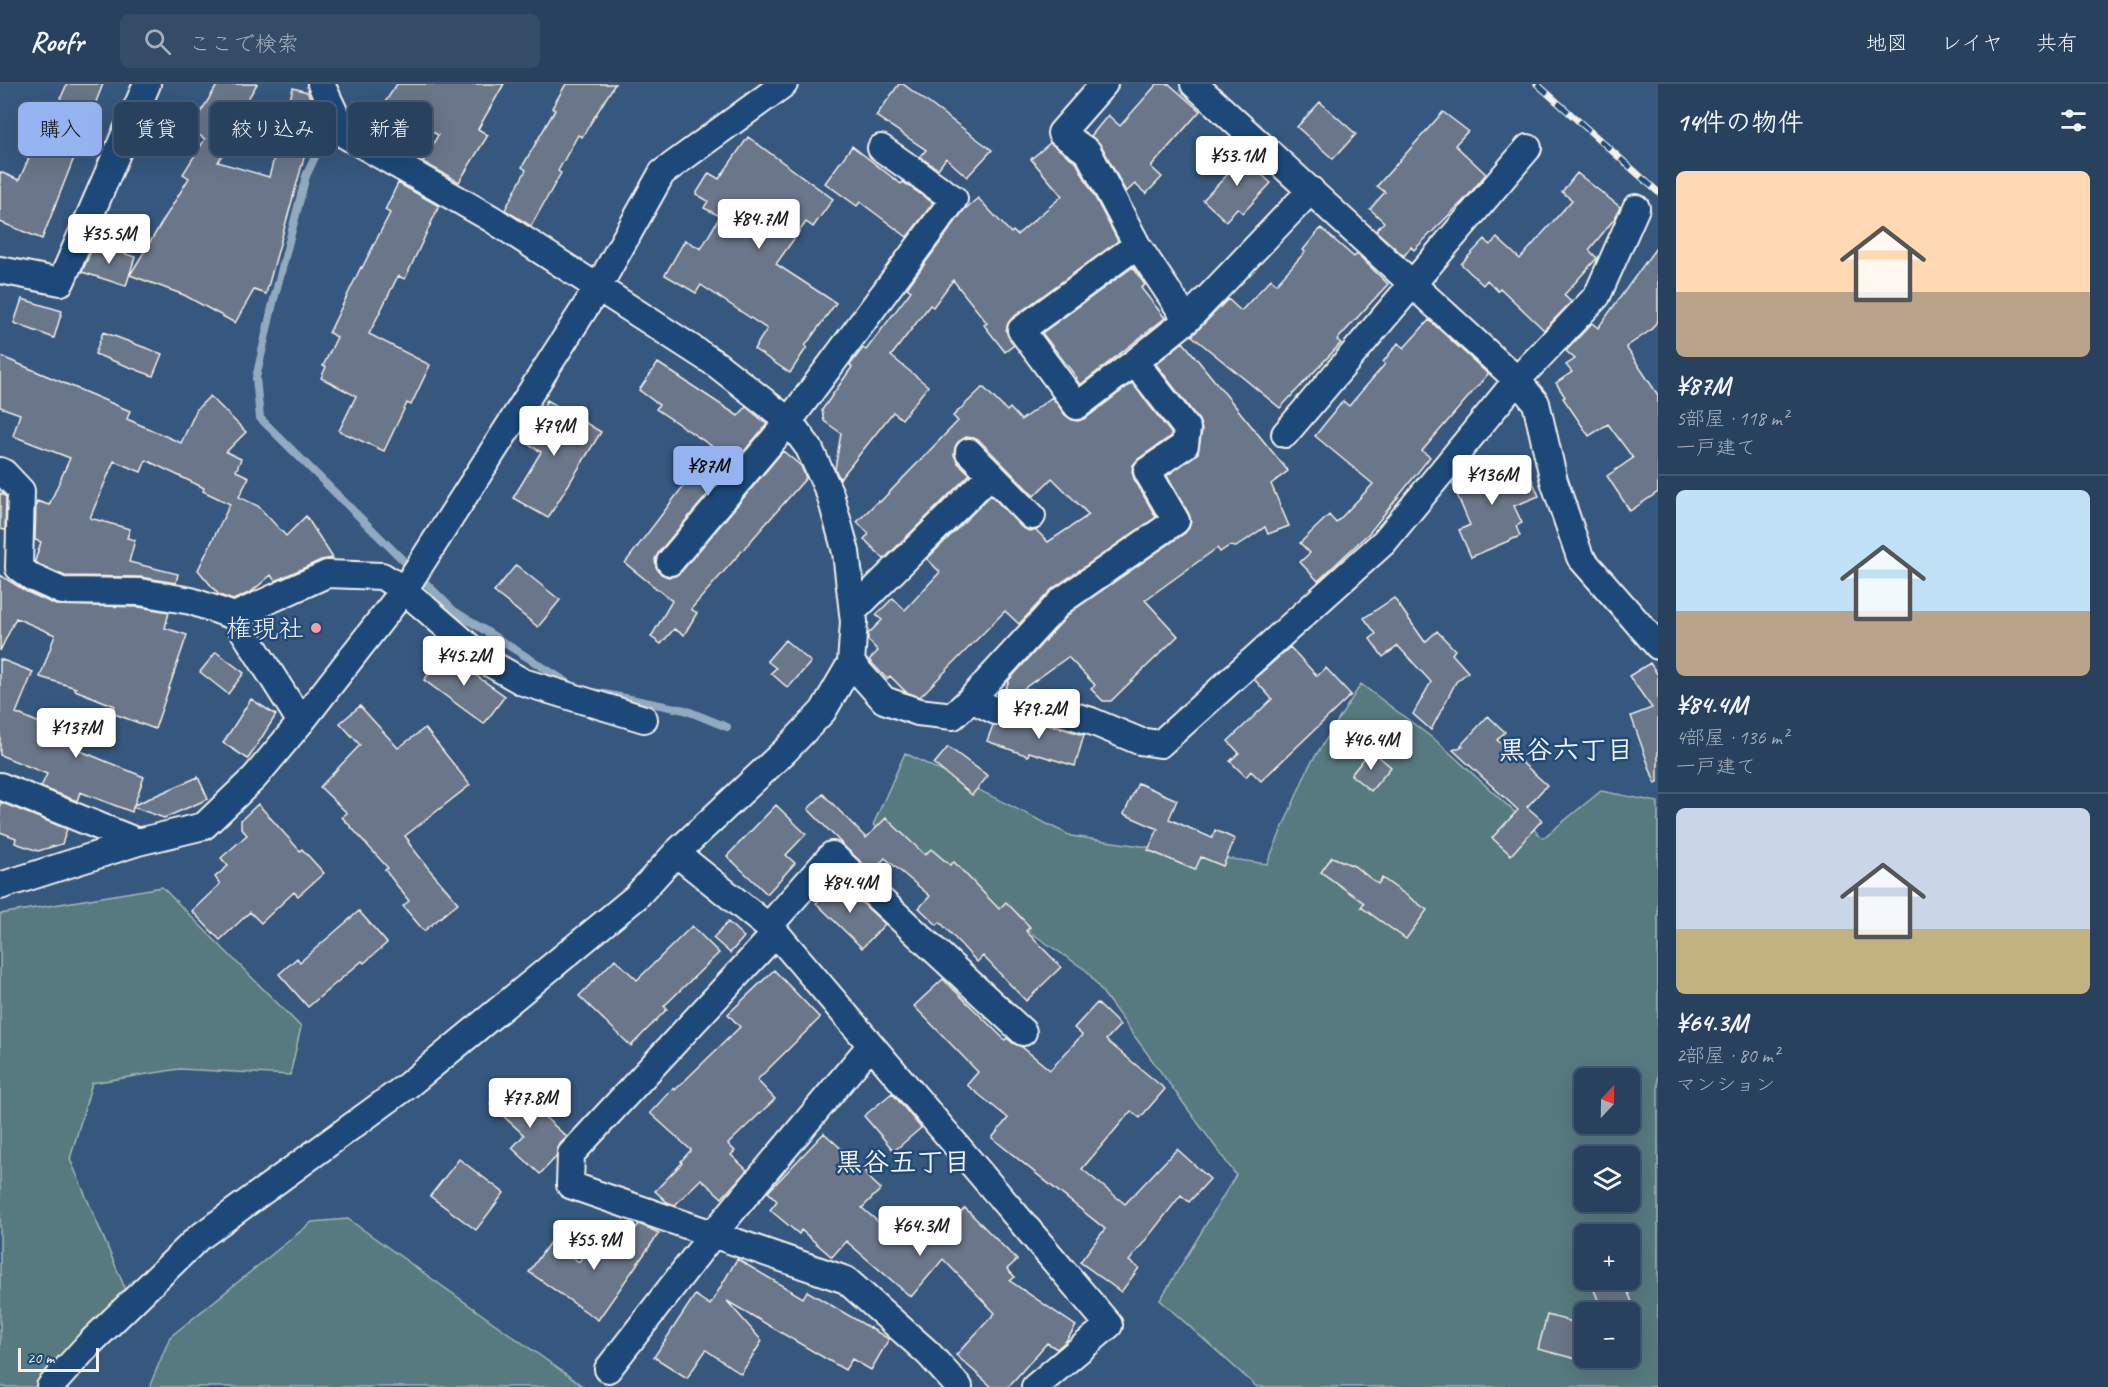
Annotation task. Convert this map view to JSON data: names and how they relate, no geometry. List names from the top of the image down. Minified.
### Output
{"districts":["黒谷六丁目","黒谷五丁目"],"places":["権現社"],"scale_bar":"20 m","north":"top","page":{"header":"Roofr","search":"ここで検索","nav":["地図","レイヤ","共有"],"heading":"14件の物件","chip":["購入","賃貸","絞り込み","新着"],"price":["¥53.1M","¥84.7M","¥35.5M","¥79M","¥87M","¥136M","¥45.2M","¥79.2M","¥137M","¥46.4M","¥84.4M","¥77.8M","¥64.3M","¥55.9M"],"list":[{"name":"¥87M","note":"5部屋 · 118 m² · 一戸建て"},{"name":"¥84.4M","note":"4部屋 · 136 m² · 一戸建て"},{"name":"¥64.3M","note":"2部屋 · 80 m² · マンション"}],"map_buttons":["+","−"],"scale":"20 m"}}
